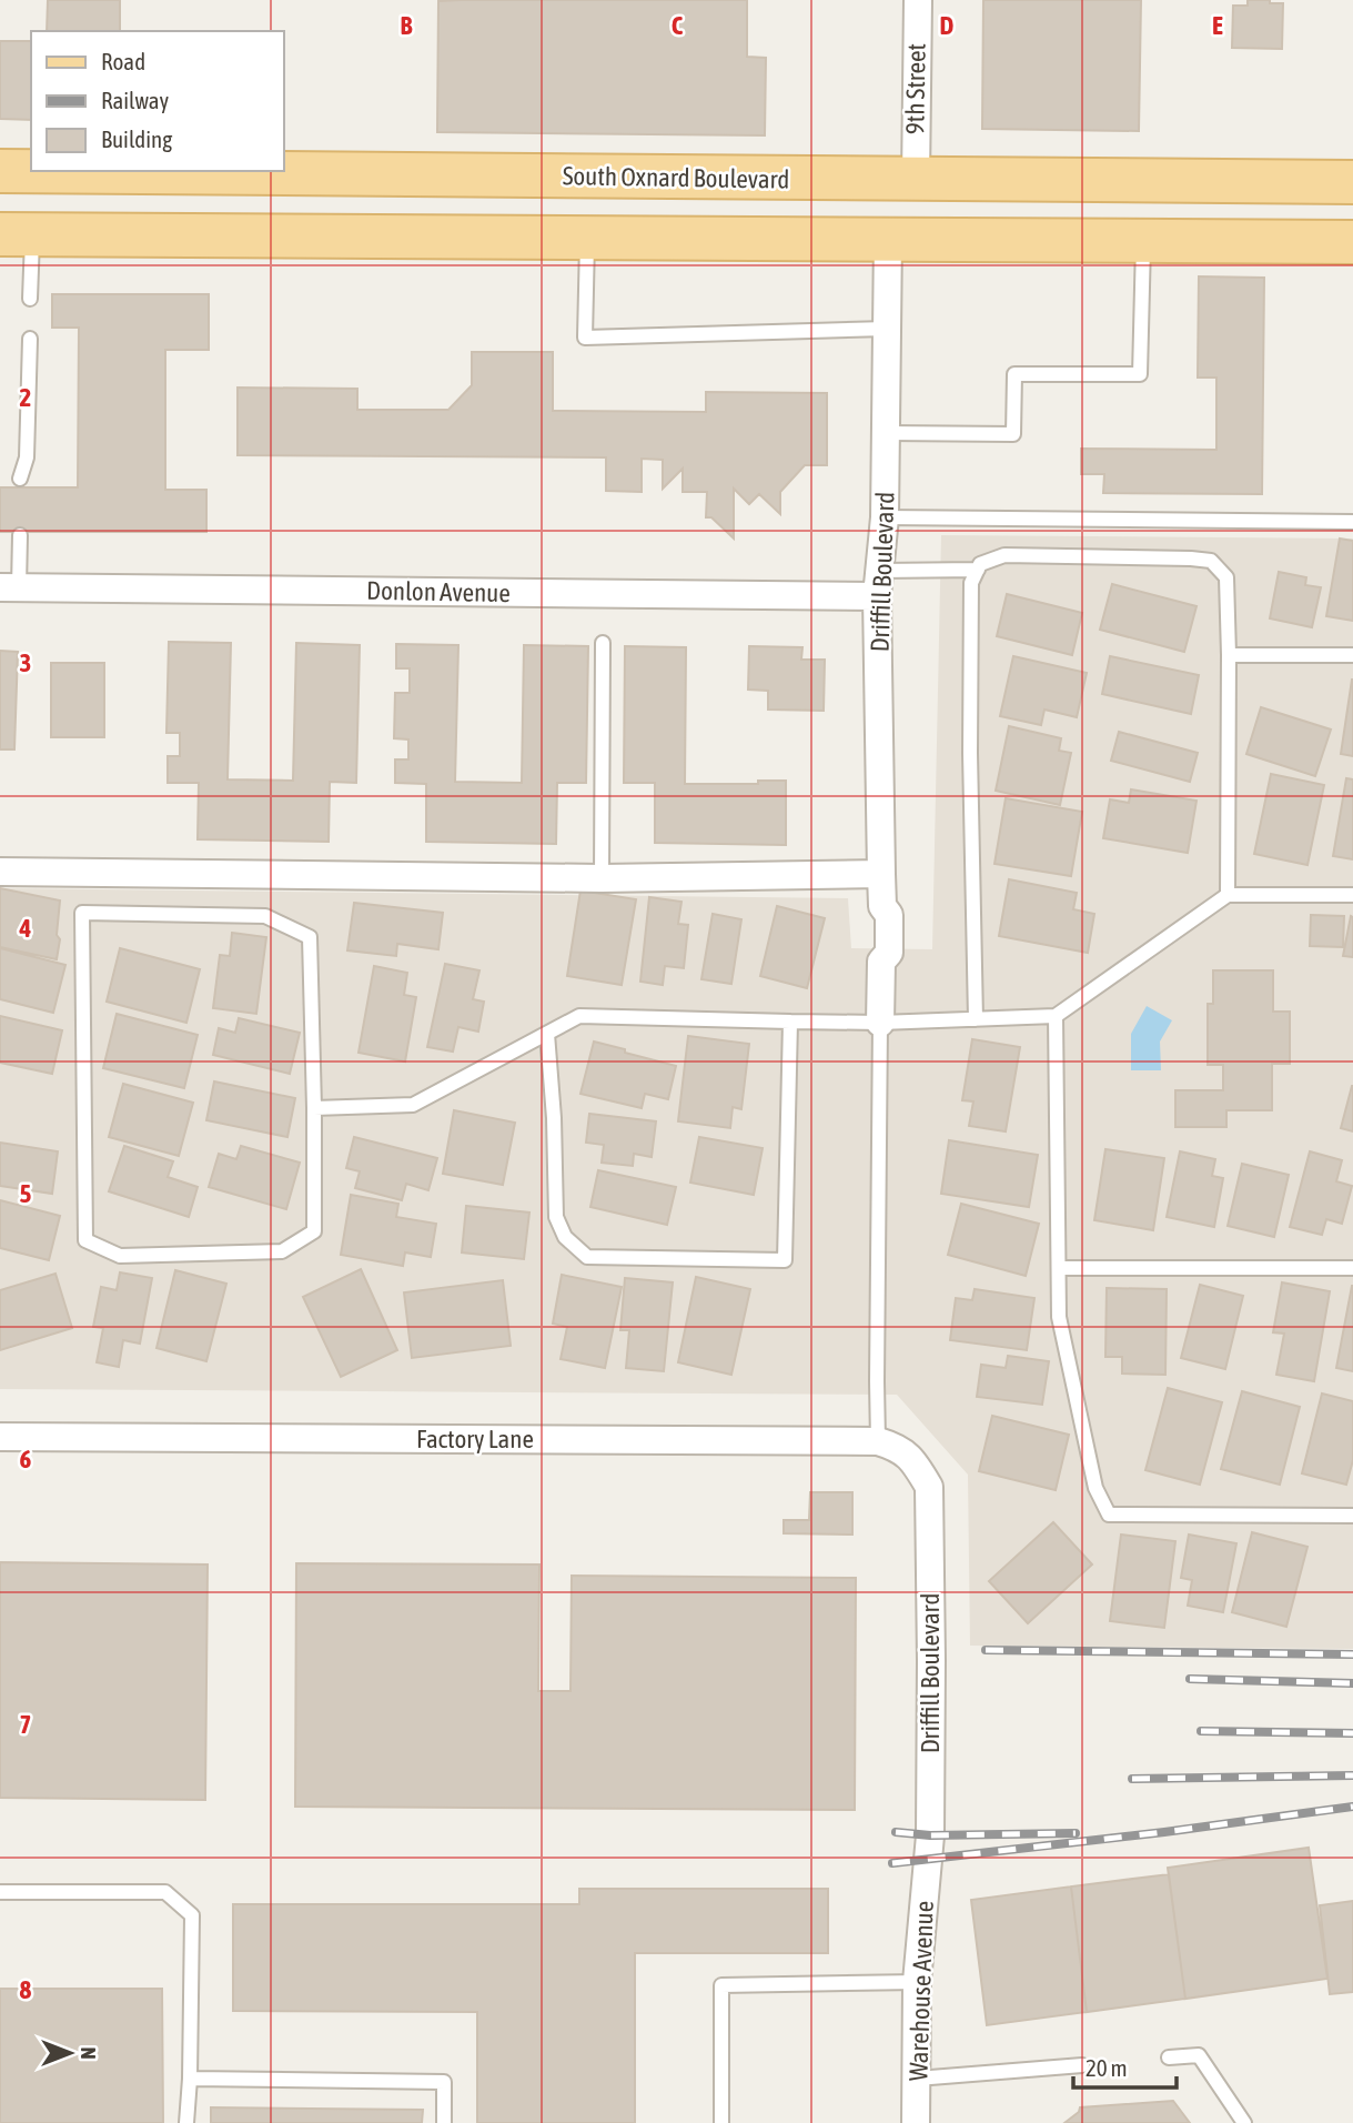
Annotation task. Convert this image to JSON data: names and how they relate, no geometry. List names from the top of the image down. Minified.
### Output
{"streets":{"main road":["South Oxnard Boulevard"],"street":["9th Street","Driffill Boulevard","Donlon Avenue","Factory Lane","Warehouse Avenue"]},"crossings":[["9th Street","South Oxnard Boulevard"],["Driffill Boulevard","Donlon Avenue"],["Driffill Boulevard","Factory Lane"],["Driffill Boulevard","Warehouse Avenue"]],"legend":["Road","Railway","Building"],"scale_bar":"20 m","north":"right","grid":{"columns":["B","C","D","E"],"rows":["2","3","4","5","6","7","8"]}}
